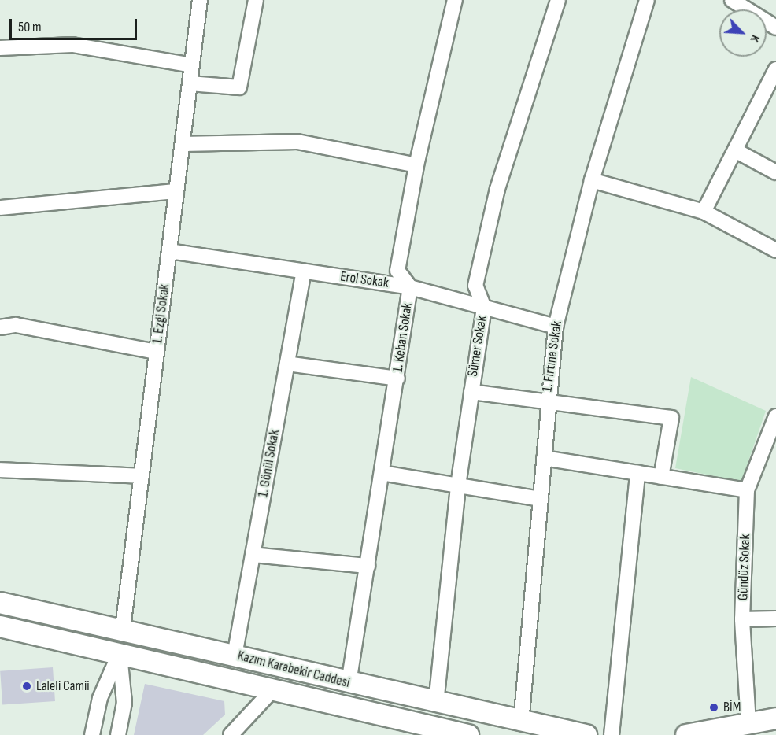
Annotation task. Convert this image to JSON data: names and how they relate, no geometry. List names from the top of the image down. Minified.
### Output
{"streets":{"street":["Erol Sokak","1. Ezgi Sokak","1. Keban Sokak","Sümer Sokak","1. Fırtına Sokak","1. Gönül Sokak","Gündüz Sokak","Kazım Karabekir Caddesi"]},"crossings":[["Erol Sokak","1. Ezgi Sokak"],["Erol Sokak","1. Keban Sokak"],["Erol Sokak","Sümer Sokak"],["Erol Sokak","1. Fırtına Sokak"],["Erol Sokak","1. Gönül Sokak"],["1. Ezgi Sokak","Kazım Karabekir Caddesi"],["1. Keban Sokak","Kazım Karabekir Caddesi"],["Sümer Sokak","Kazım Karabekir Caddesi"],["1. Fırtına Sokak","Kazım Karabekir Caddesi"],["1. Gönül Sokak","Kazım Karabekir Caddesi"]],"places":["Laleli Camii","BİM"],"scale_bar":"50 m","north":"bottom right"}
